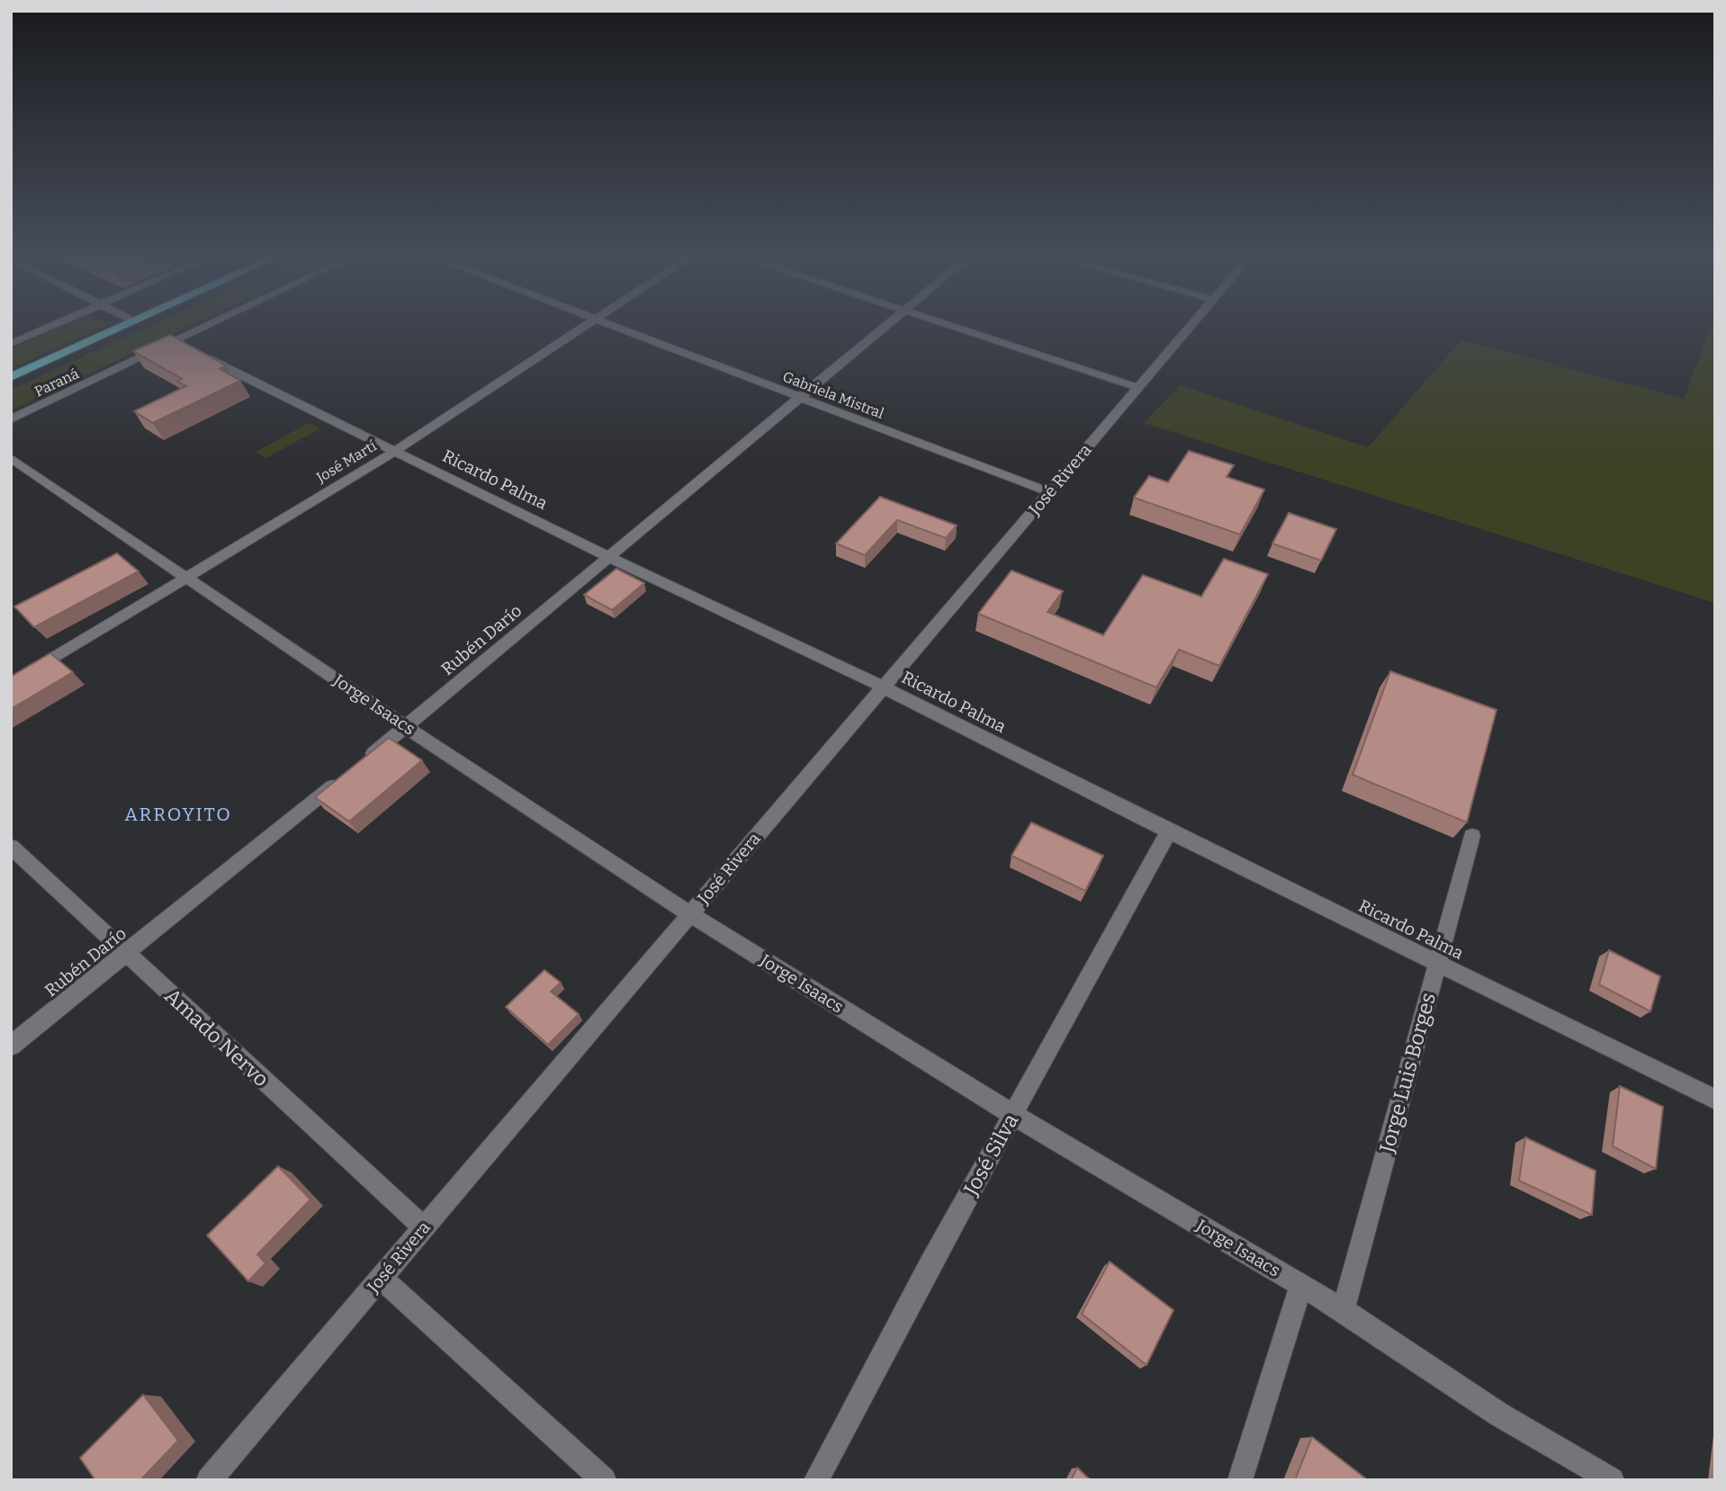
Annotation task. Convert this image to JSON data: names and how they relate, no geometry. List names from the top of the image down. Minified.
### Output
{"streets":{"street":["Paraná","Gabriela Mistral","José Martí","Ricardo Palma","José Rivera","Rubén Darío","Jorge Isaacs","Amado Nervo","Jorge Luis Borges","José Silva"]},"crossings":[["Paraná","Ricardo Palma"],["Gabriela Mistral","José Rivera"],["Gabriela Mistral","Rubén Darío"],["José Martí","Ricardo Palma"],["José Martí","Jorge Isaacs"],["Ricardo Palma","José Rivera"],["Ricardo Palma","Rubén Darío"],["Ricardo Palma","Jorge Luis Borges"],["Ricardo Palma","José Silva"],["José Rivera","Jorge Isaacs"],["José Rivera","Amado Nervo"],["Rubén Darío","Jorge Isaacs"],["Rubén Darío","Amado Nervo"],["Jorge Isaacs","Jorge Luis Borges"],["Jorge Isaacs","José Silva"]],"districts":["ARROYITO"]}
